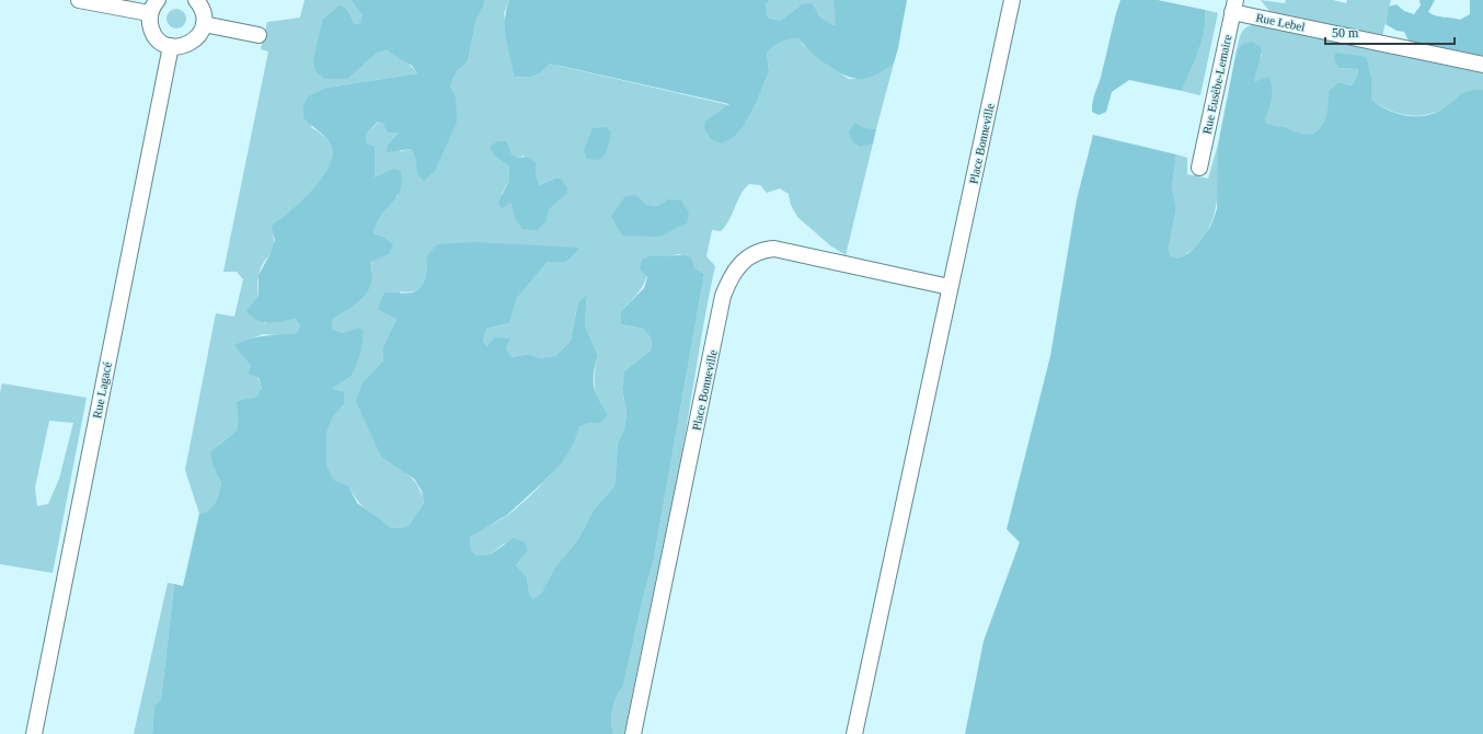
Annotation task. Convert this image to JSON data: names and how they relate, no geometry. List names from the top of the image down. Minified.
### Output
{"streets":{"street":["Rue Lebel","Rue Eusèbe-Lemaire","Place Bonneville","Rue Lagacé"]},"crossings":[["Rue Lebel","Rue Eusèbe-Lemaire"]],"scale_bar":"50 m"}
